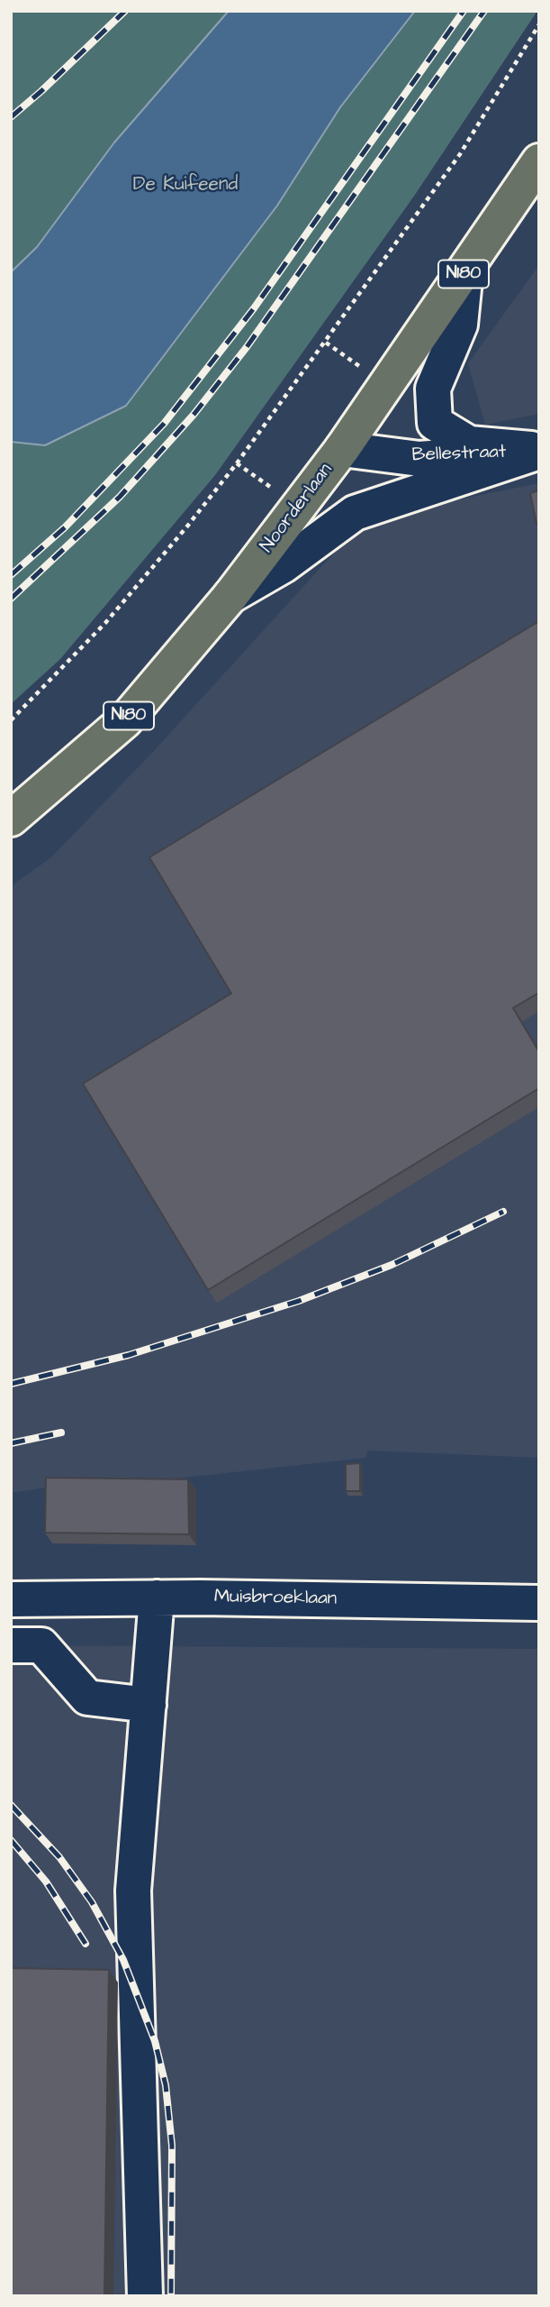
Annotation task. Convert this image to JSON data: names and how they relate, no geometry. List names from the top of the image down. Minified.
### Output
{"streets":{"main road":["N180","Noorderlaan"],"street":["Bellestraat","Muisbroeklaan"]},"crossings":[["Bellestraat","Noorderlaan"]],"parks":["De Kuifeend"]}
